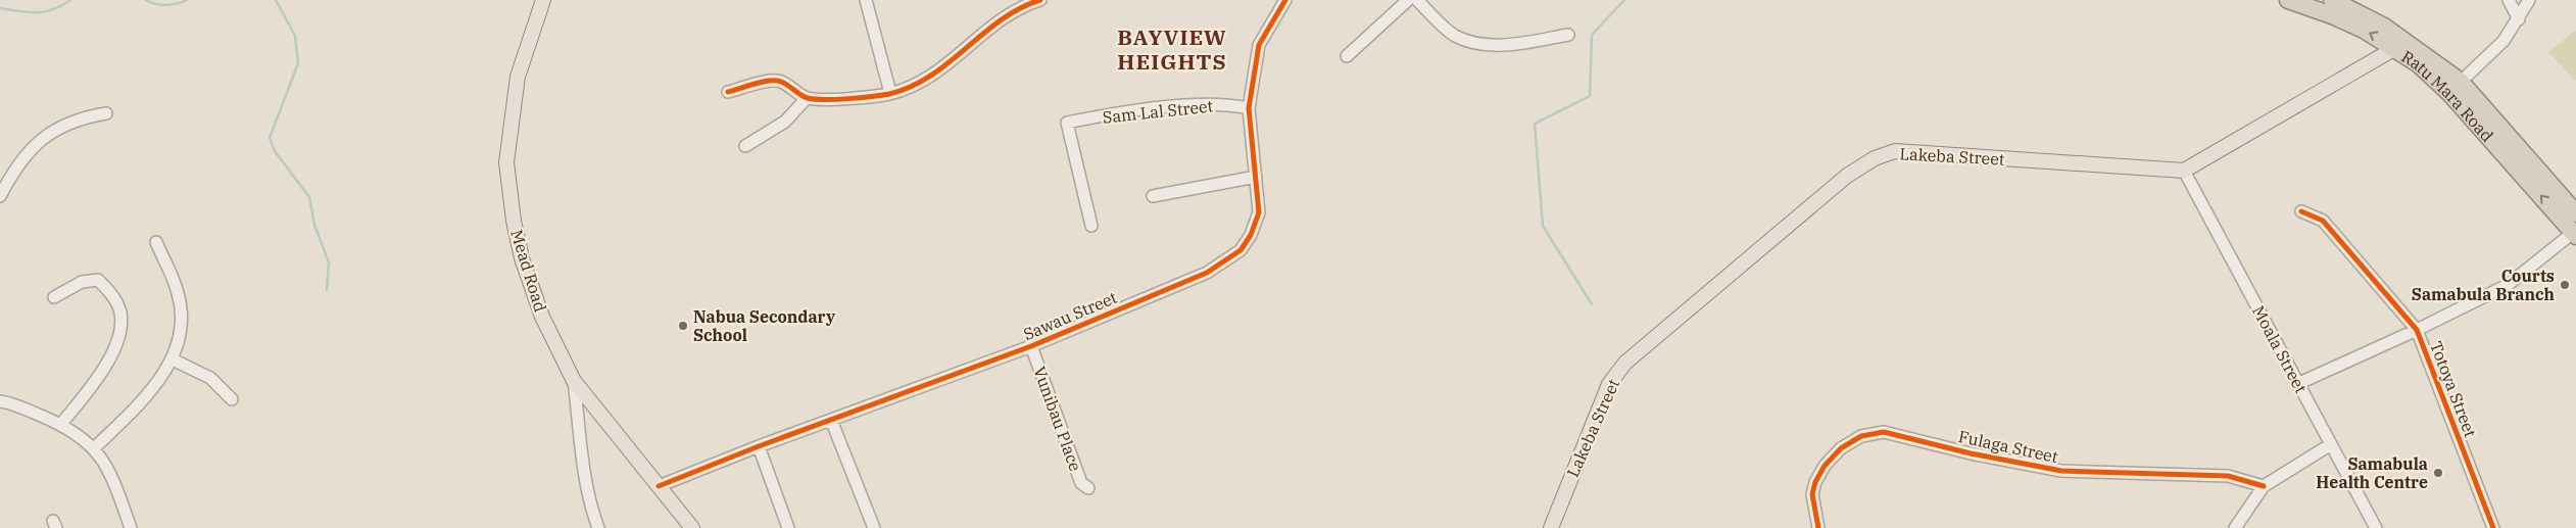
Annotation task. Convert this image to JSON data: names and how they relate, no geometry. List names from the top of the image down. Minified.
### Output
{"streets":{"highway":["Ratu Mara Road"],"main road":["Lakeba Street","Mead Road"],"street":["Sam Lal Street","Sawau Street","Moala Street","Totoya Street","Vunibau Place","Fulaga Street"]},"crossings":[["Sam Lal Street","Sawau Street"],["Lakeba Street","Moala Street"],["Mead Road","Sawau Street"],["Sawau Street","Vunibau Place"]],"districts":["BAYVIEW HEIGHTS"],"places":["Courts Samabula Branch","Nabua Secondary School","Samabula Health Centre"]}
